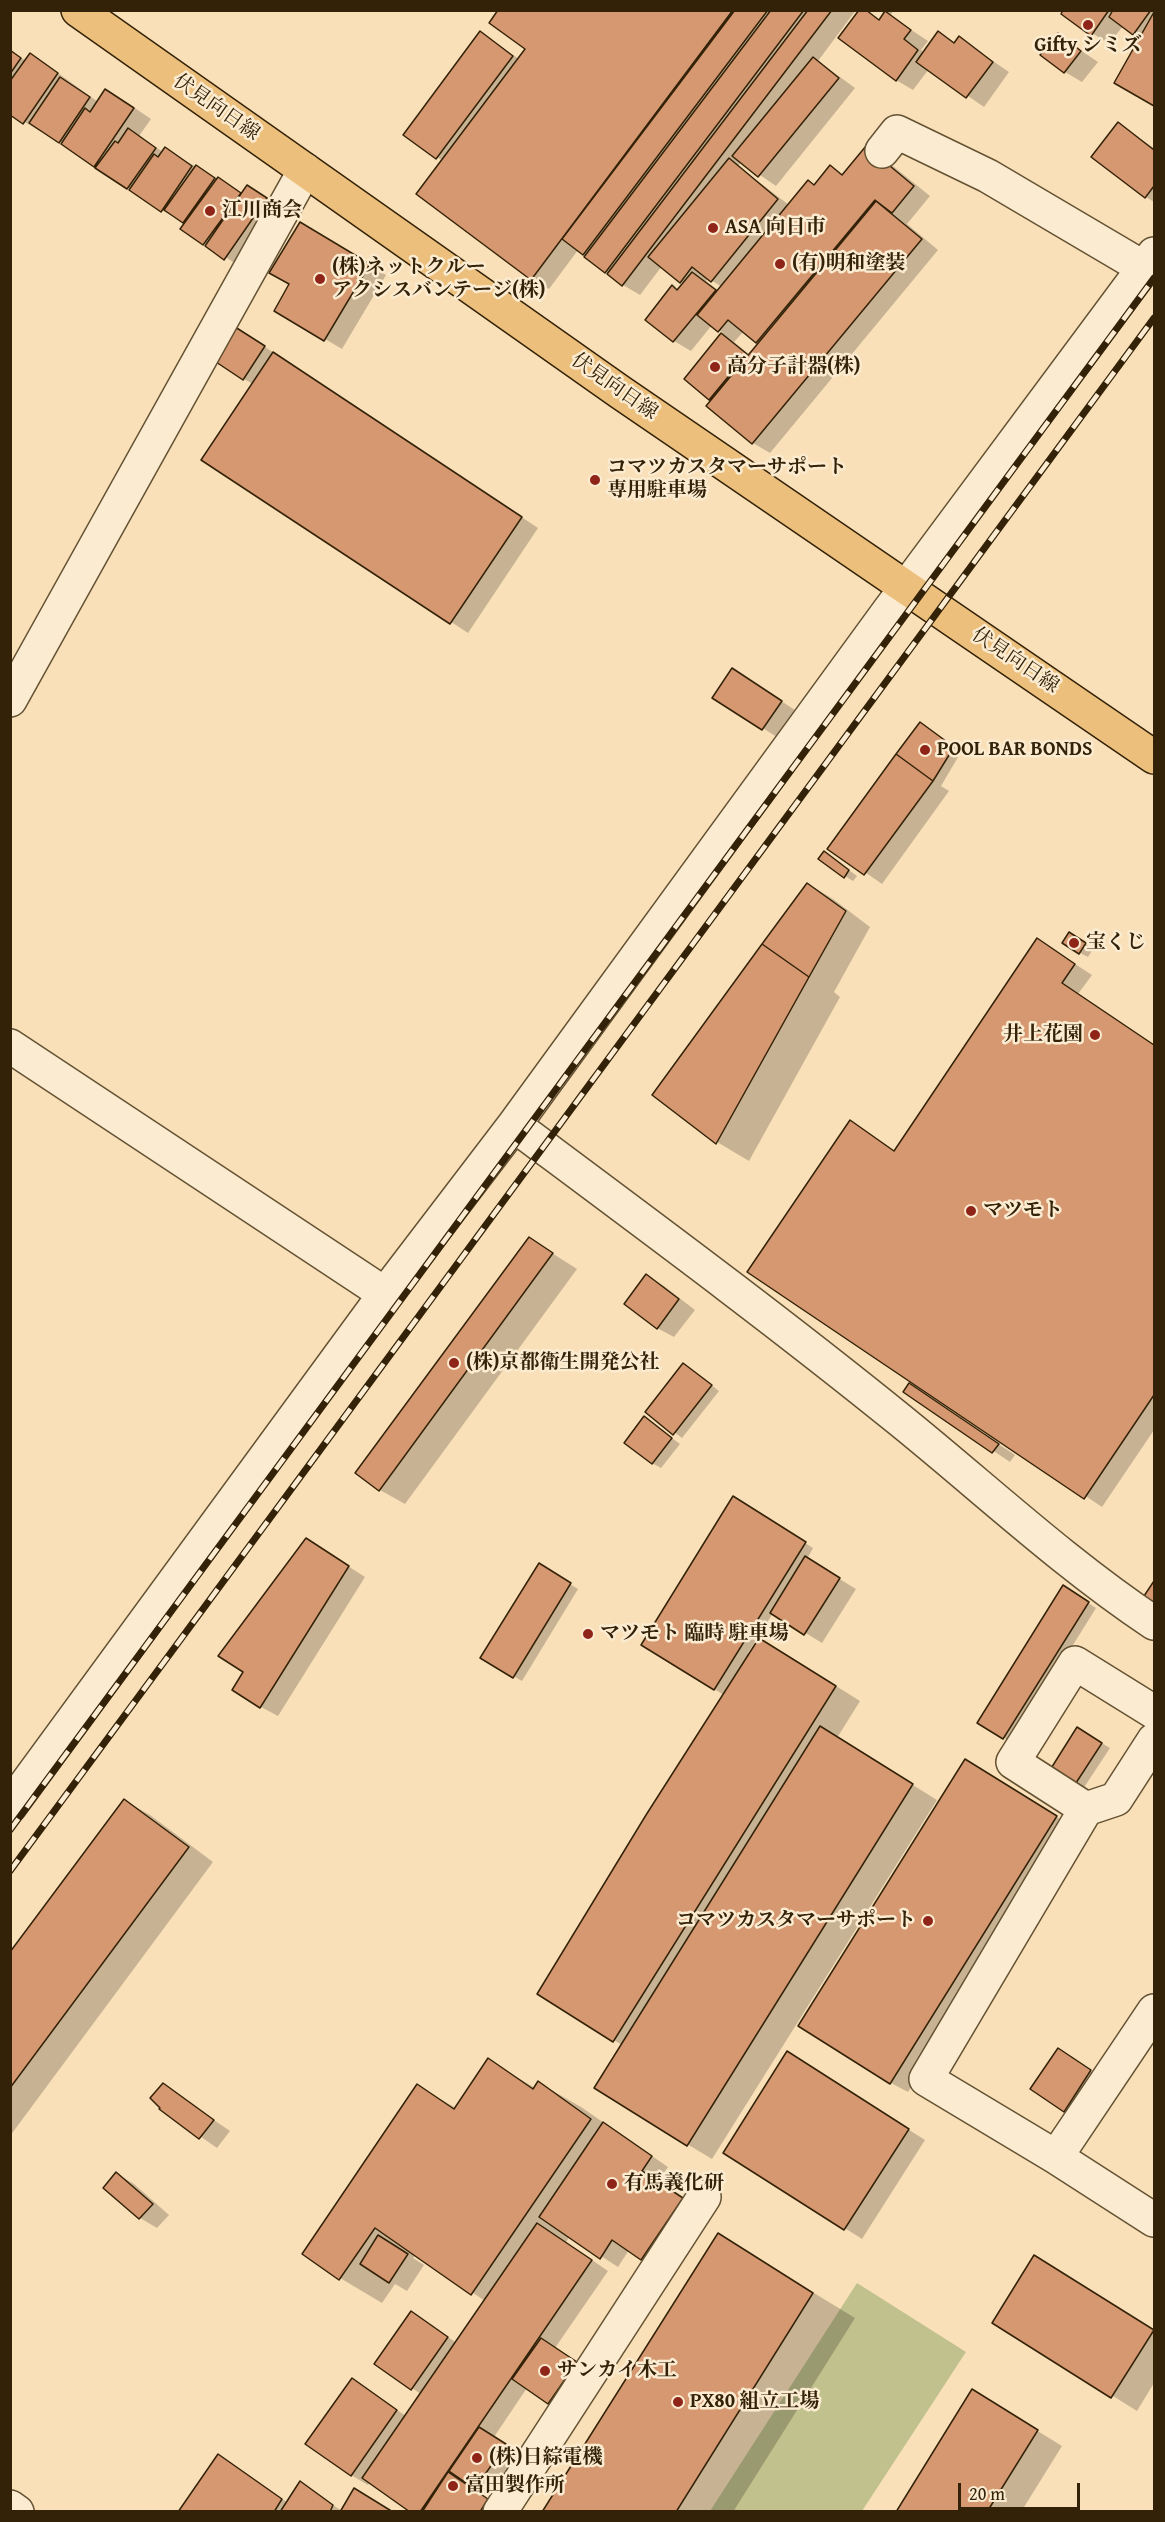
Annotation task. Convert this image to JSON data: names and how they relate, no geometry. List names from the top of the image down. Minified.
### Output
{"streets":{"main road":["伏見向日線"]},"places":["Gifty シミズ","江川商会","ASA 向日市","(有)明和塗装","(株)ネットクルー アクシスバンテージ(株)","高分子計器(株)","コマツカスタマーサポート 専用駐車場","POOL BAR BONDS","宝くじ","井上花園","マツモト","(株)京都衛生開発公社","マツモト 臨時 駐車場","コマツカスタマーサポート","有馬義化研","サンカイ木工","PX80 組立工場","(株)日綜電機","富田製作所"],"scale_bar":"20 m"}
